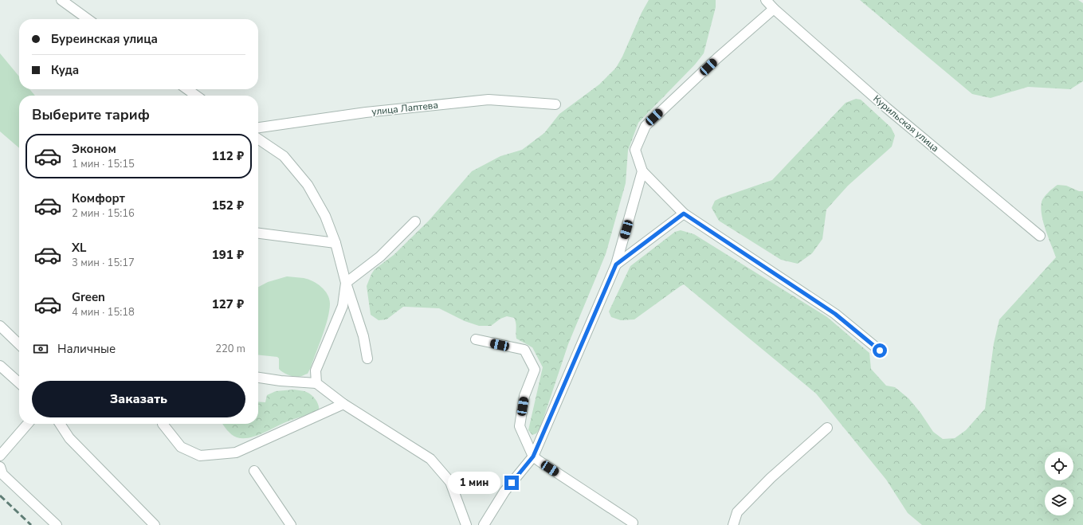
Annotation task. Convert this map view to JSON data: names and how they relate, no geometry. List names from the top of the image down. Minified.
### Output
{"streets":{"street":["улица Лаптева","Курильская улица"]},"page":{"banner":["Буреинская улица","Куда"],"heading":"Выберите тариф","list":[{"name":"Эконом","note":"1 мин · 15:15","value":"112 ₽"},{"name":"Комфорт","note":"2 мин · 15:16","value":"152 ₽"},{"name":"XL","note":"3 мин · 15:17","value":"191 ₽"},{"name":"Green","note":"4 мин · 15:18","value":"127 ₽"}],"pay":["Наличные","220 m"],"buttons":"Заказать","bubble":"1 мин"}}
